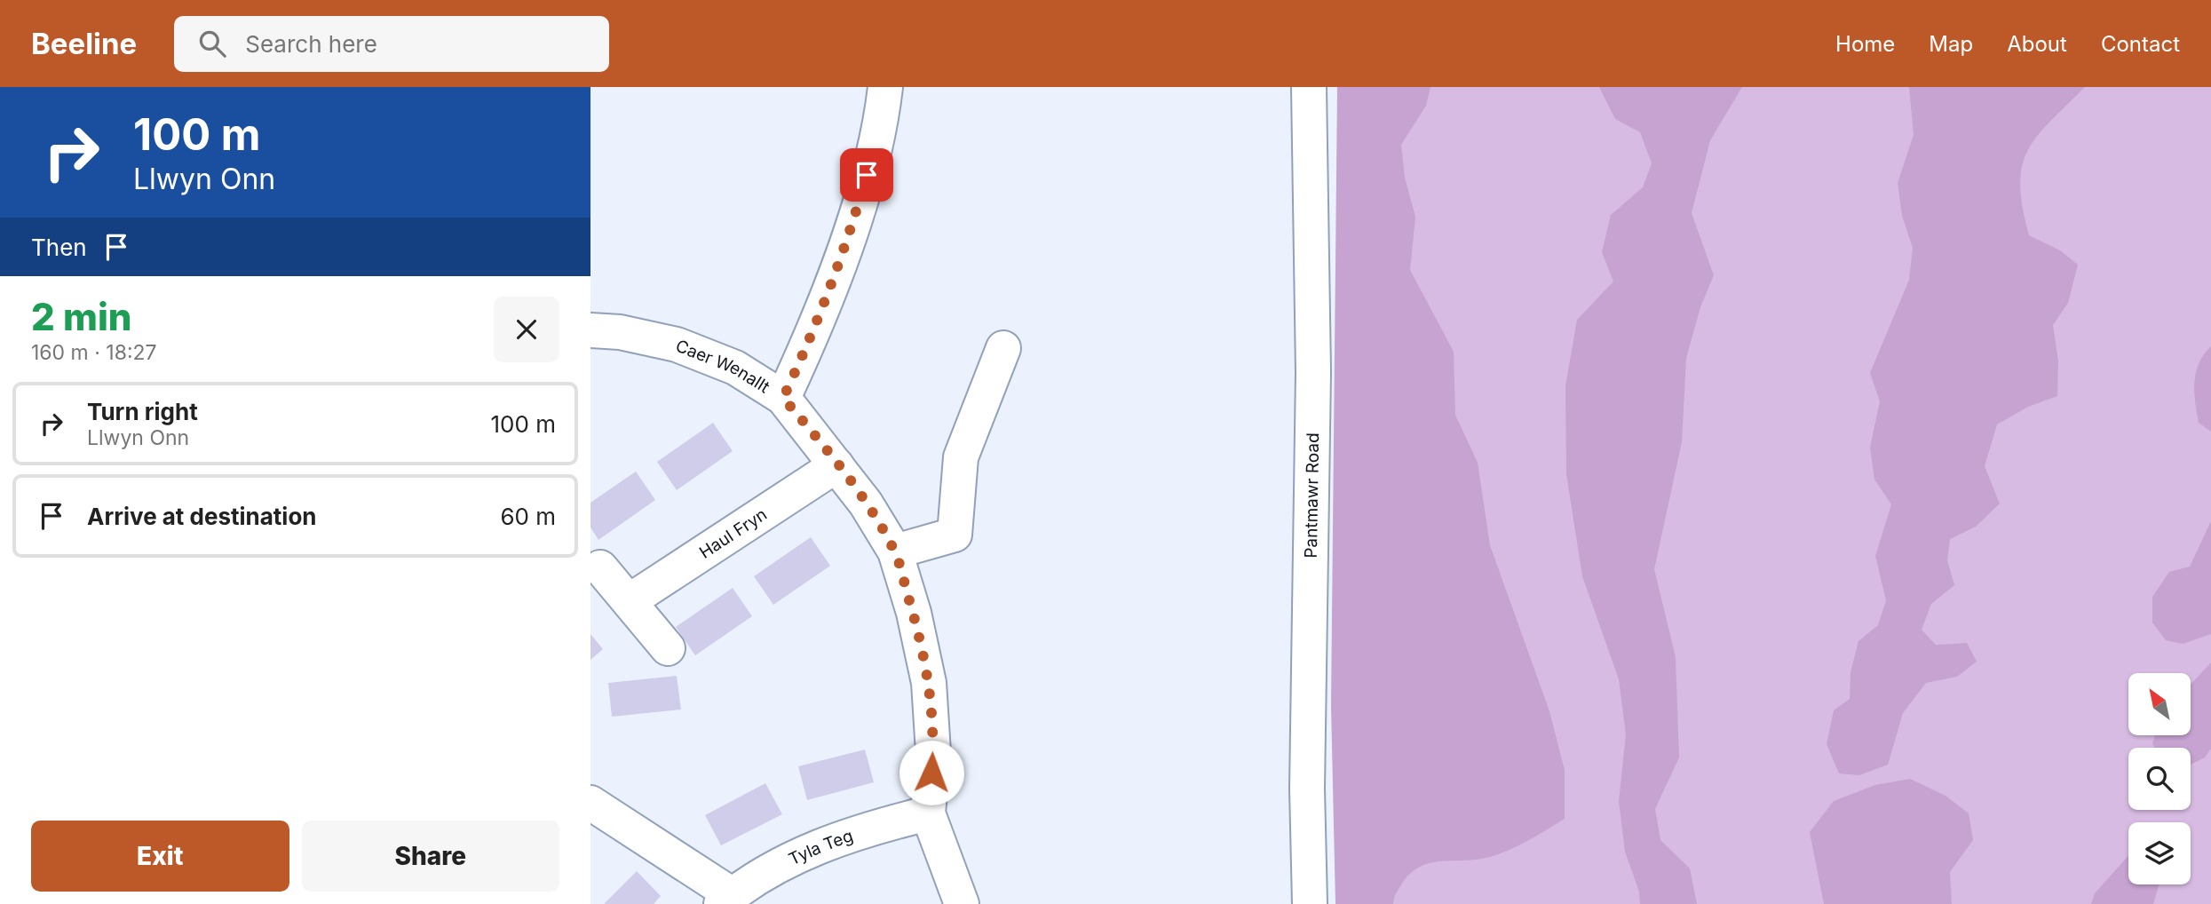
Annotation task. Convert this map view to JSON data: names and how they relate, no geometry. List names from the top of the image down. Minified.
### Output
{"streets":{"street":["Caer Wenallt","Pantmawr Road","Haul Fryn","Tyla Teg"]},"crossings":[["Caer Wenallt","Haul Fryn"],["Caer Wenallt","Tyla Teg"]],"north":"top left","page":{"header":"Beeline","search":"Search here","nav":["Home","Map","About","Contact"],"turn":["100 m","Llwyn Onn"],"then":"Then","heading":["2 min","160 m · 18:27"],"list":[{"name":"Turn right","note":"Llwyn Onn","value":"100 m"},{"name":"Arrive at destination","value":"60 m"}],"buttons":["Exit","Share"]}}
